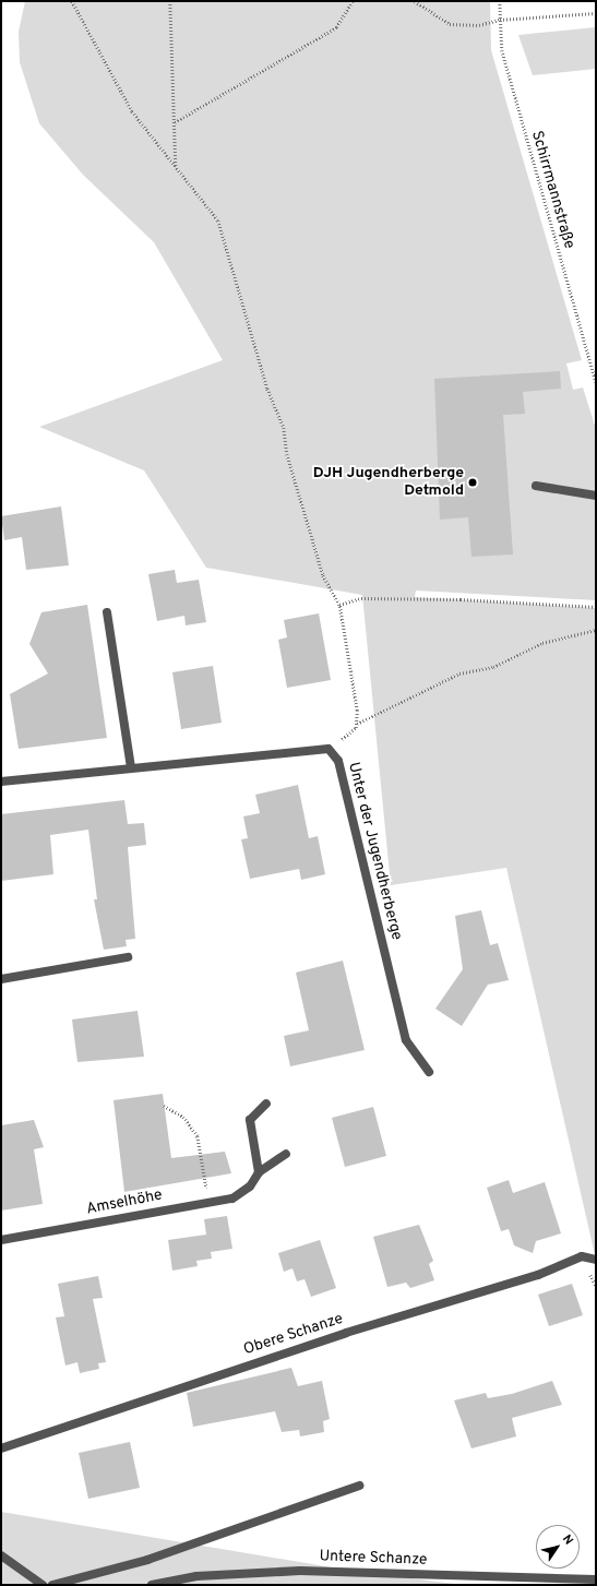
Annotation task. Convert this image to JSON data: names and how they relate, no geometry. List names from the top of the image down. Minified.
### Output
{"streets":{"street":["Unter der Jugendherberge","Amselhöhe","Obere Schanze","Untere Schanze"],"path":["Schirrmannstraße"]},"places":["DJH Jugendherberge Detmold"],"north":"top right"}
